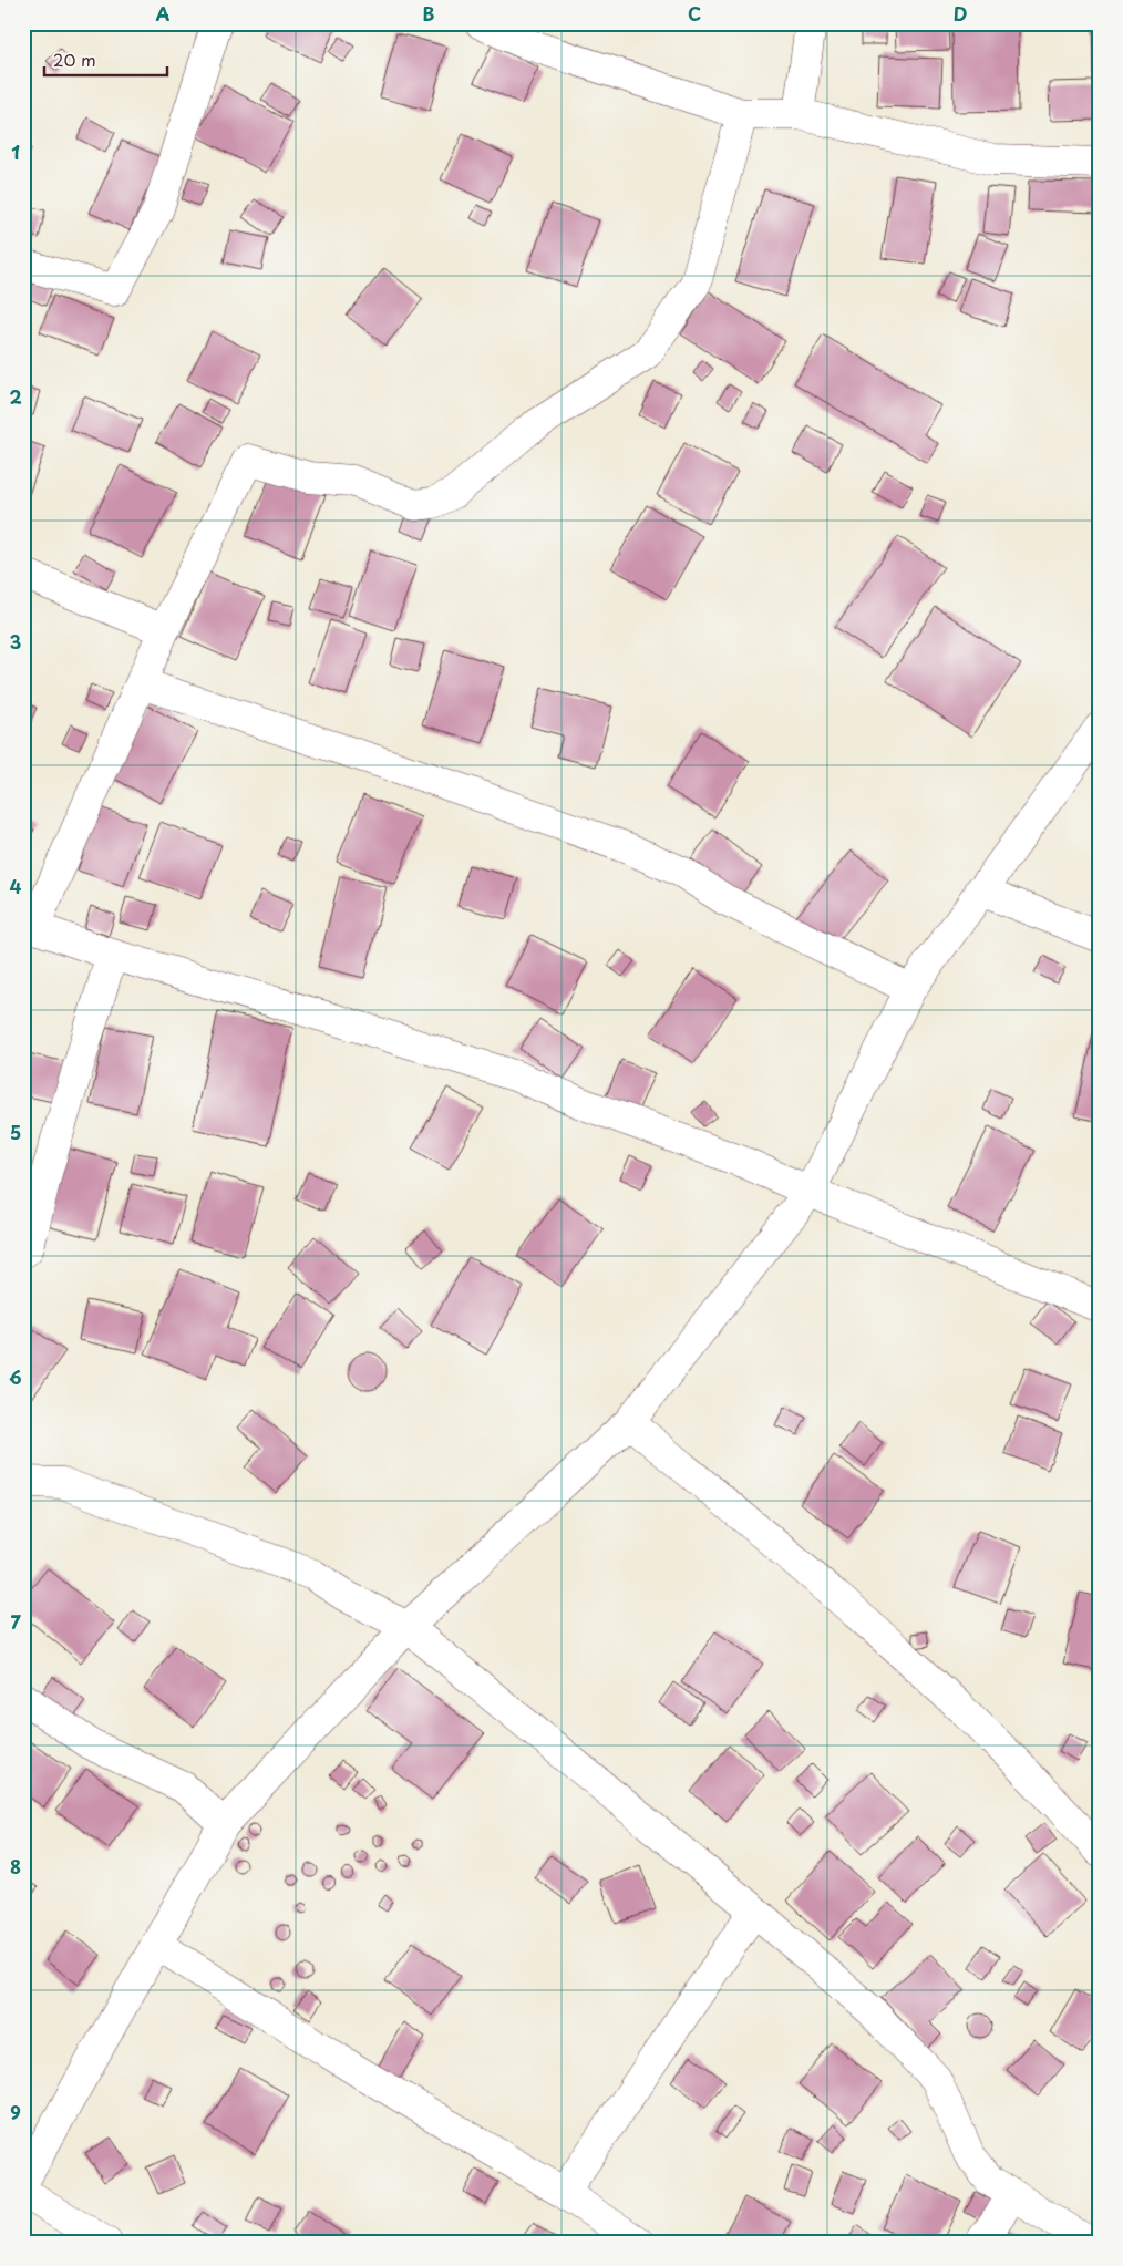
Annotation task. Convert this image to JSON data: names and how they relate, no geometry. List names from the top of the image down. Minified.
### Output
{"scale_bar":"20 m","grid":{"columns":["A","B","C","D"],"rows":["1","2","3","4","5","6","7","8","9"]}}
